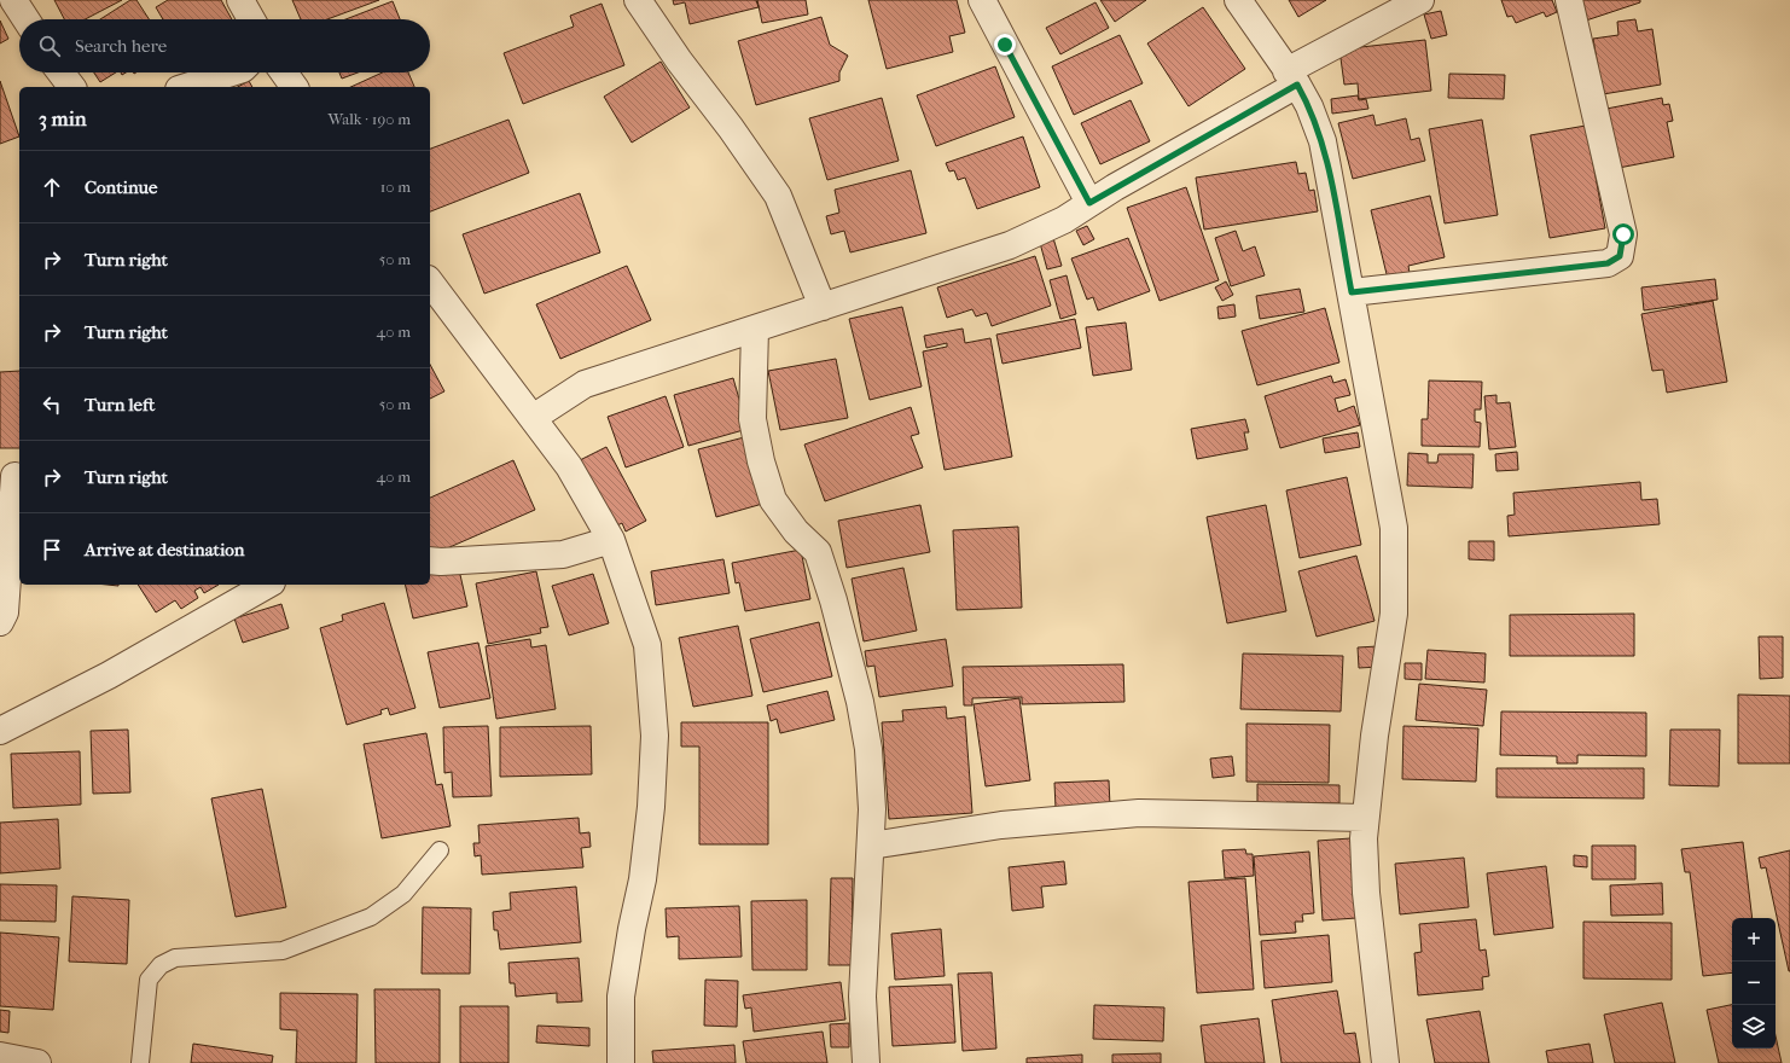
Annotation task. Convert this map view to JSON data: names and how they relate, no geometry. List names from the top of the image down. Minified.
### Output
{"page":{"search":"Search here","heading":["3 min","Walk · 190 m"],"list":[["Continue","10 m"],["Turn right","50 m"],["Turn right","40 m"],["Turn left","50 m"],["Turn right","40 m"],"Arrive at destination"],"map_buttons":["+","−"]}}
